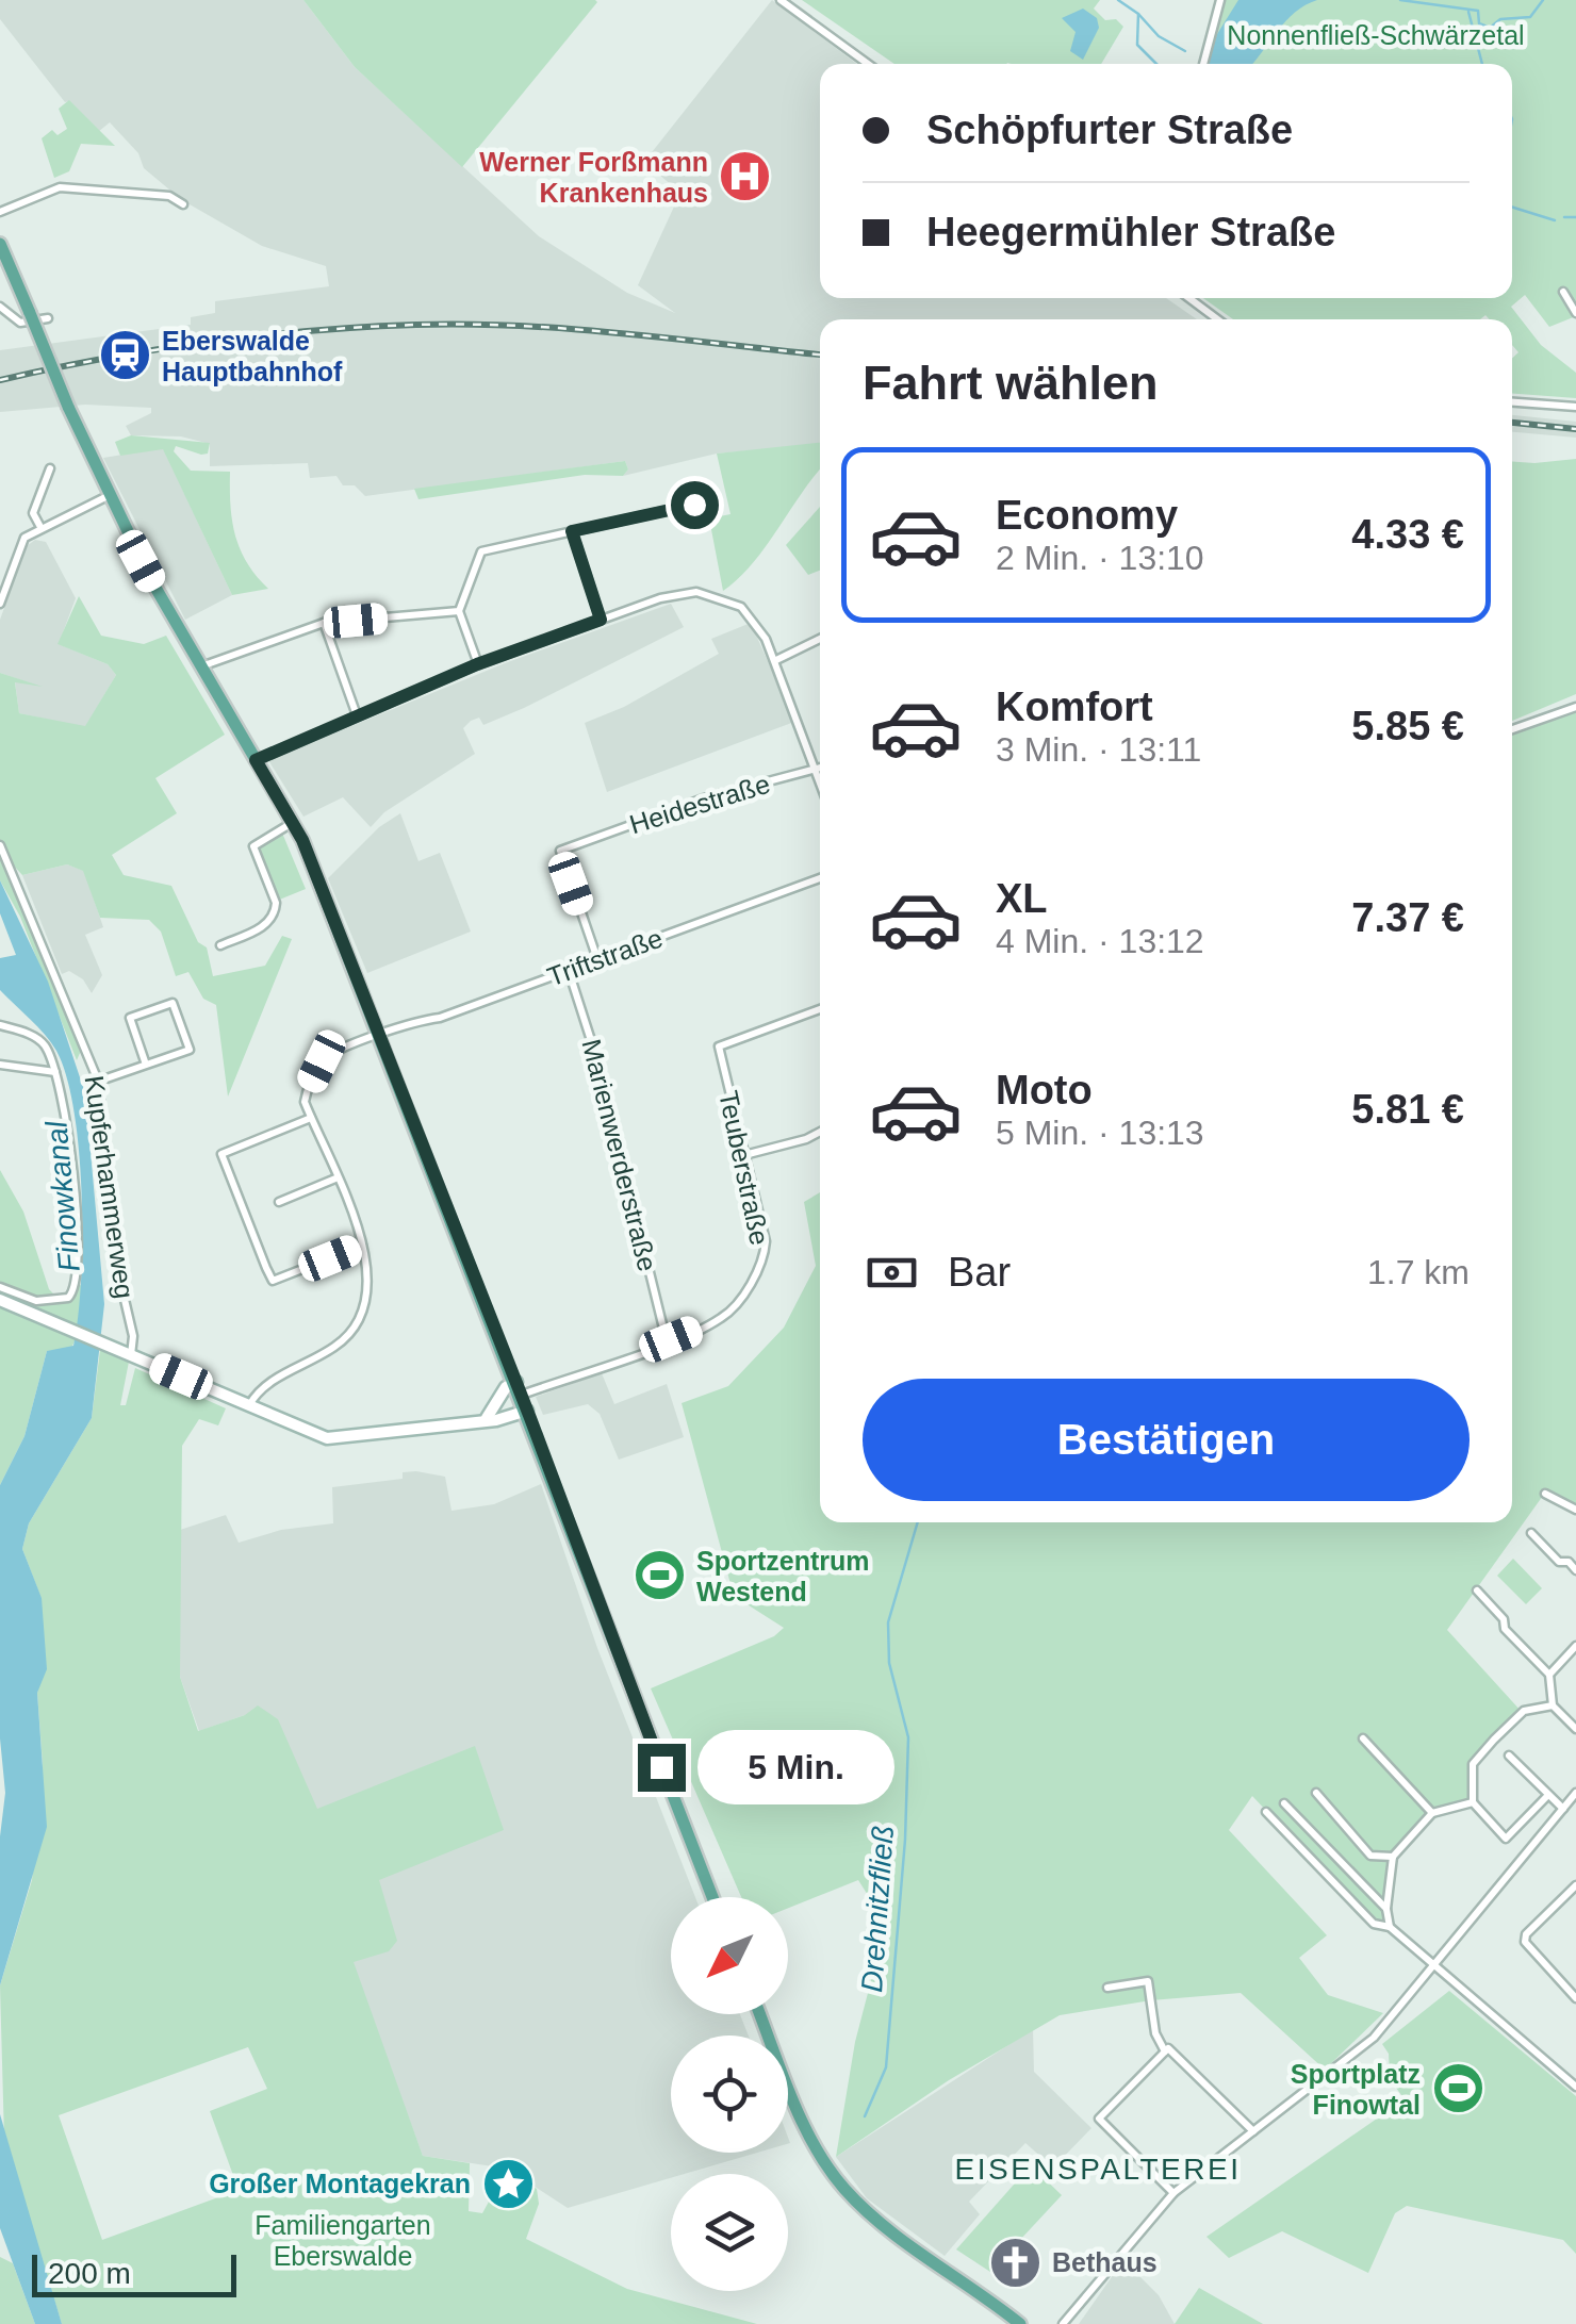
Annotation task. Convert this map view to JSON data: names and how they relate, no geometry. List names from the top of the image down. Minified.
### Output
{"streets":{"street":["Heidestraße","Triftstraße","Marienwerderstraße","Teuberstraße","Kupferhammerweg"]},"crossings":[["Heidestraße","Triftstraße"],["Triftstraße","Marienwerderstraße"],["Marienwerderstraße","Teuberstraße"]],"districts":["EISENSPALTEREI"],"water":["Finowkanal","Drehnitzfließ"],"parks":["Nonnenfließ-Schwärzetal","Familiengarten Eberswalde"],"places":{"hospital":["Werner Forßmann Krankenhaus"],"station":["Eberswalde Hauptbahnhof"],"sports":["Sportzentrum Westend","Sportplatz Finowtal"],"place":["Großer Montagekran"],"church":["Bethaus"]},"scale_bar":"200 m","north":"bottom left","page":{"banner":["Schöpfurter Straße","Heegermühler Straße"],"heading":"Fahrt wählen","list":[{"name":"Economy","note":"2 Min. · 13:10","value":"4.33 €"},{"name":"Komfort","note":"3 Min. · 13:11","value":"5.85 €"},{"name":"XL","note":"4 Min. · 13:12","value":"7.37 €"},{"name":"Moto","note":"5 Min. · 13:13","value":"5.81 €"}],"pay":["Bar","1.7 km"],"buttons":"Bestätigen","bubble":"5 Min.","scale":"200 m"}}
